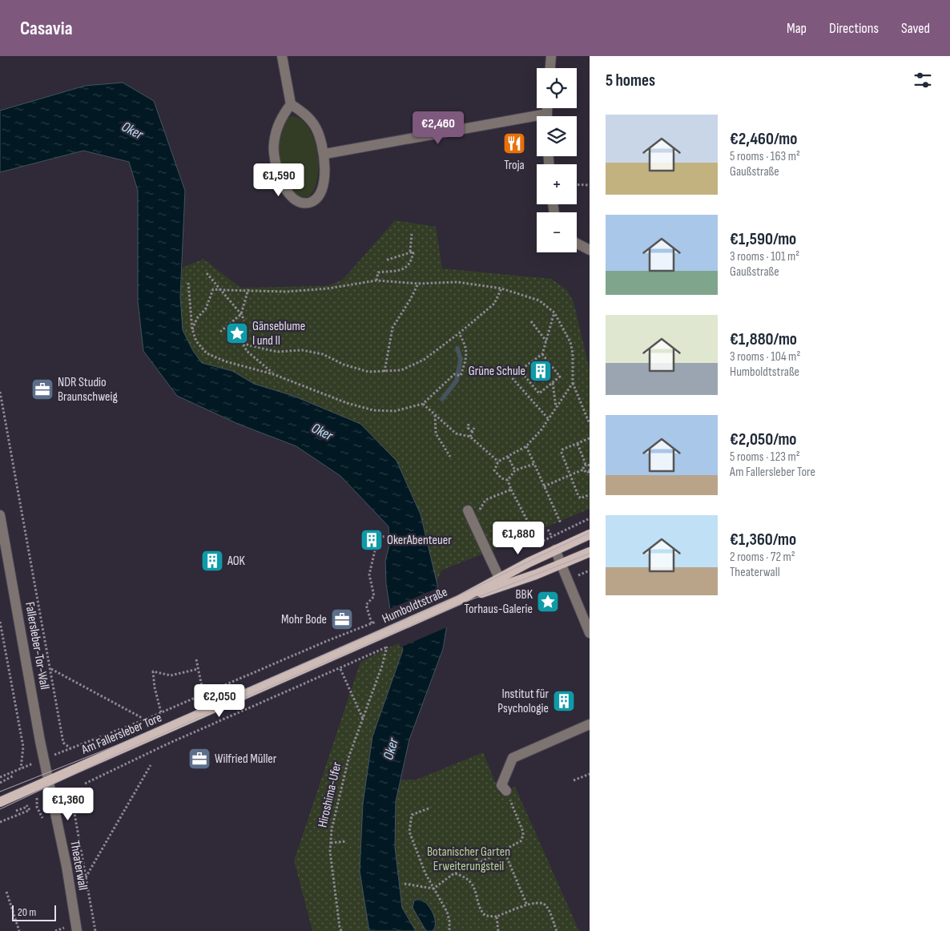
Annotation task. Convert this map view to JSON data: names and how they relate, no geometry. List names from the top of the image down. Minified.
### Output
{"streets":{"main road":["Humboldtstraße","Am Fallersleber Tore"],"street":["Fallersleber-Tor-Wall","Theaterwall"],"path":["Hiroshima-Ufer"]},"crossings":[["Humboldtstraße","Am Fallersleber Tore"],["Fallersleber-Tor-Wall","Am Fallersleber Tore"],["Fallersleber-Tor-Wall","Theaterwall"],["Am Fallersleber Tore","Theaterwall"]],"water":["Oker"],"parks":["Botanischer Garten Erweiterungsteil"],"places":{"restaurant":["Troja"],"place":["Gänseblume I und II","BBK Torhaus-Galerie"],"building":["Grüne Schule","OkerAbenteuer","AOK","Institut für Psychologie"],"office":["NDR Studio Braunschweig","Mohr Bode","Wilfried Müller"]},"scale_bar":"20 m","page":{"header":"Casavia","nav":["Map","Directions","Saved"],"heading":"5 homes","map_buttons":["+","−"],"list":[{"name":"€2,460/mo","note":"5 rooms · 163 m² · Gaußstraße"},{"name":"€1,590/mo","note":"3 rooms · 101 m² · Gaußstraße"},{"name":"€1,880/mo","note":"3 rooms · 104 m² · Humboldtstraße"},{"name":"€2,050/mo","note":"5 rooms · 123 m² · Am Fallersleber Tore"},{"name":"€1,360/mo","note":"2 rooms · 72 m² · Theaterwall"}],"price":["€2,460","€1,590","€1,880","€2,050","€1,360"],"scale":"20 m"}}
